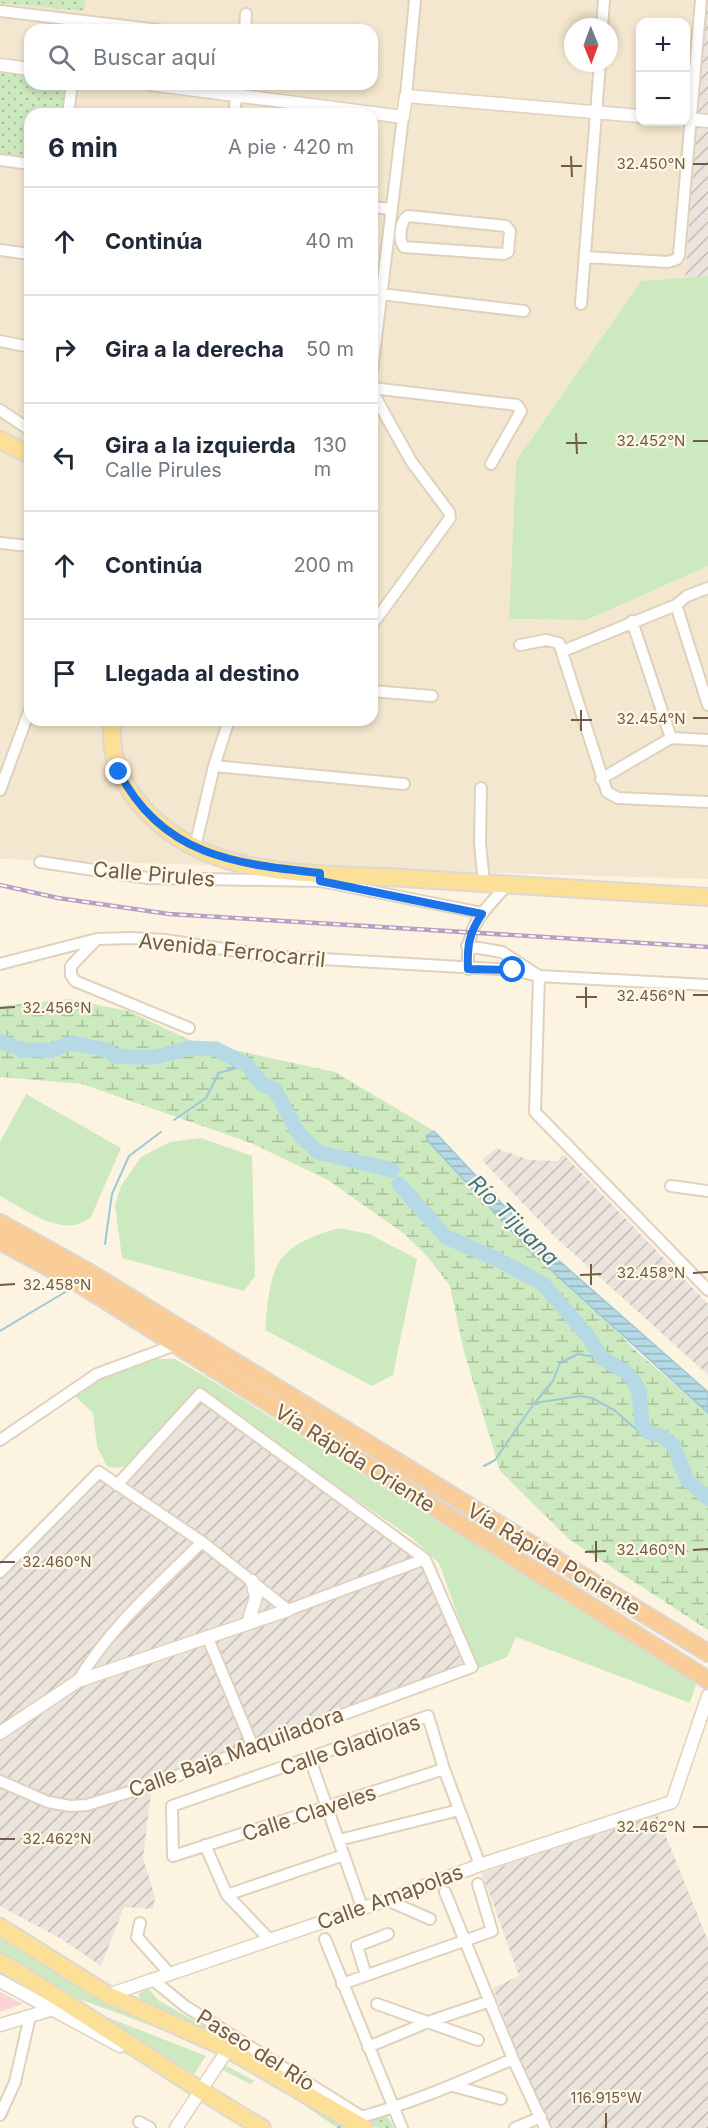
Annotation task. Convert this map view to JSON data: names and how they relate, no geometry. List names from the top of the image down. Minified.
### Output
{"streets":{"highway":["Vía Rápida Oriente","Vía Rápida Poniente"],"street":["Calle Pirules","Avenida Ferrocarril","Calle Gladiolas","Calle Baja Maquiladora","Calle Claveles","Calle Amapolas","Paseo del Río"]},"crossings":[["Calle Gladiolas","Calle Claveles"],["Calle Gladiolas","Calle Amapolas"],["Calle Amapolas","Paseo del Río"]],"water":["Río Tijuana"],"north":"bottom","page":{"map_buttons":["+","−"],"search":"Buscar aquí","heading":["6 min","A pie · 420 m"],"list":[["Continúa","40 m"],["Gira a la derecha","50 m"],["Gira a la izquierda","Calle Pirules","130 m"],["Continúa","200 m"],"Llegada al destino"]},"coordinates":["32.450°N","32.452°N","32.454°N","32.456°N","32.458°N","32.460°N","32.462°N","116.915°W"]}
